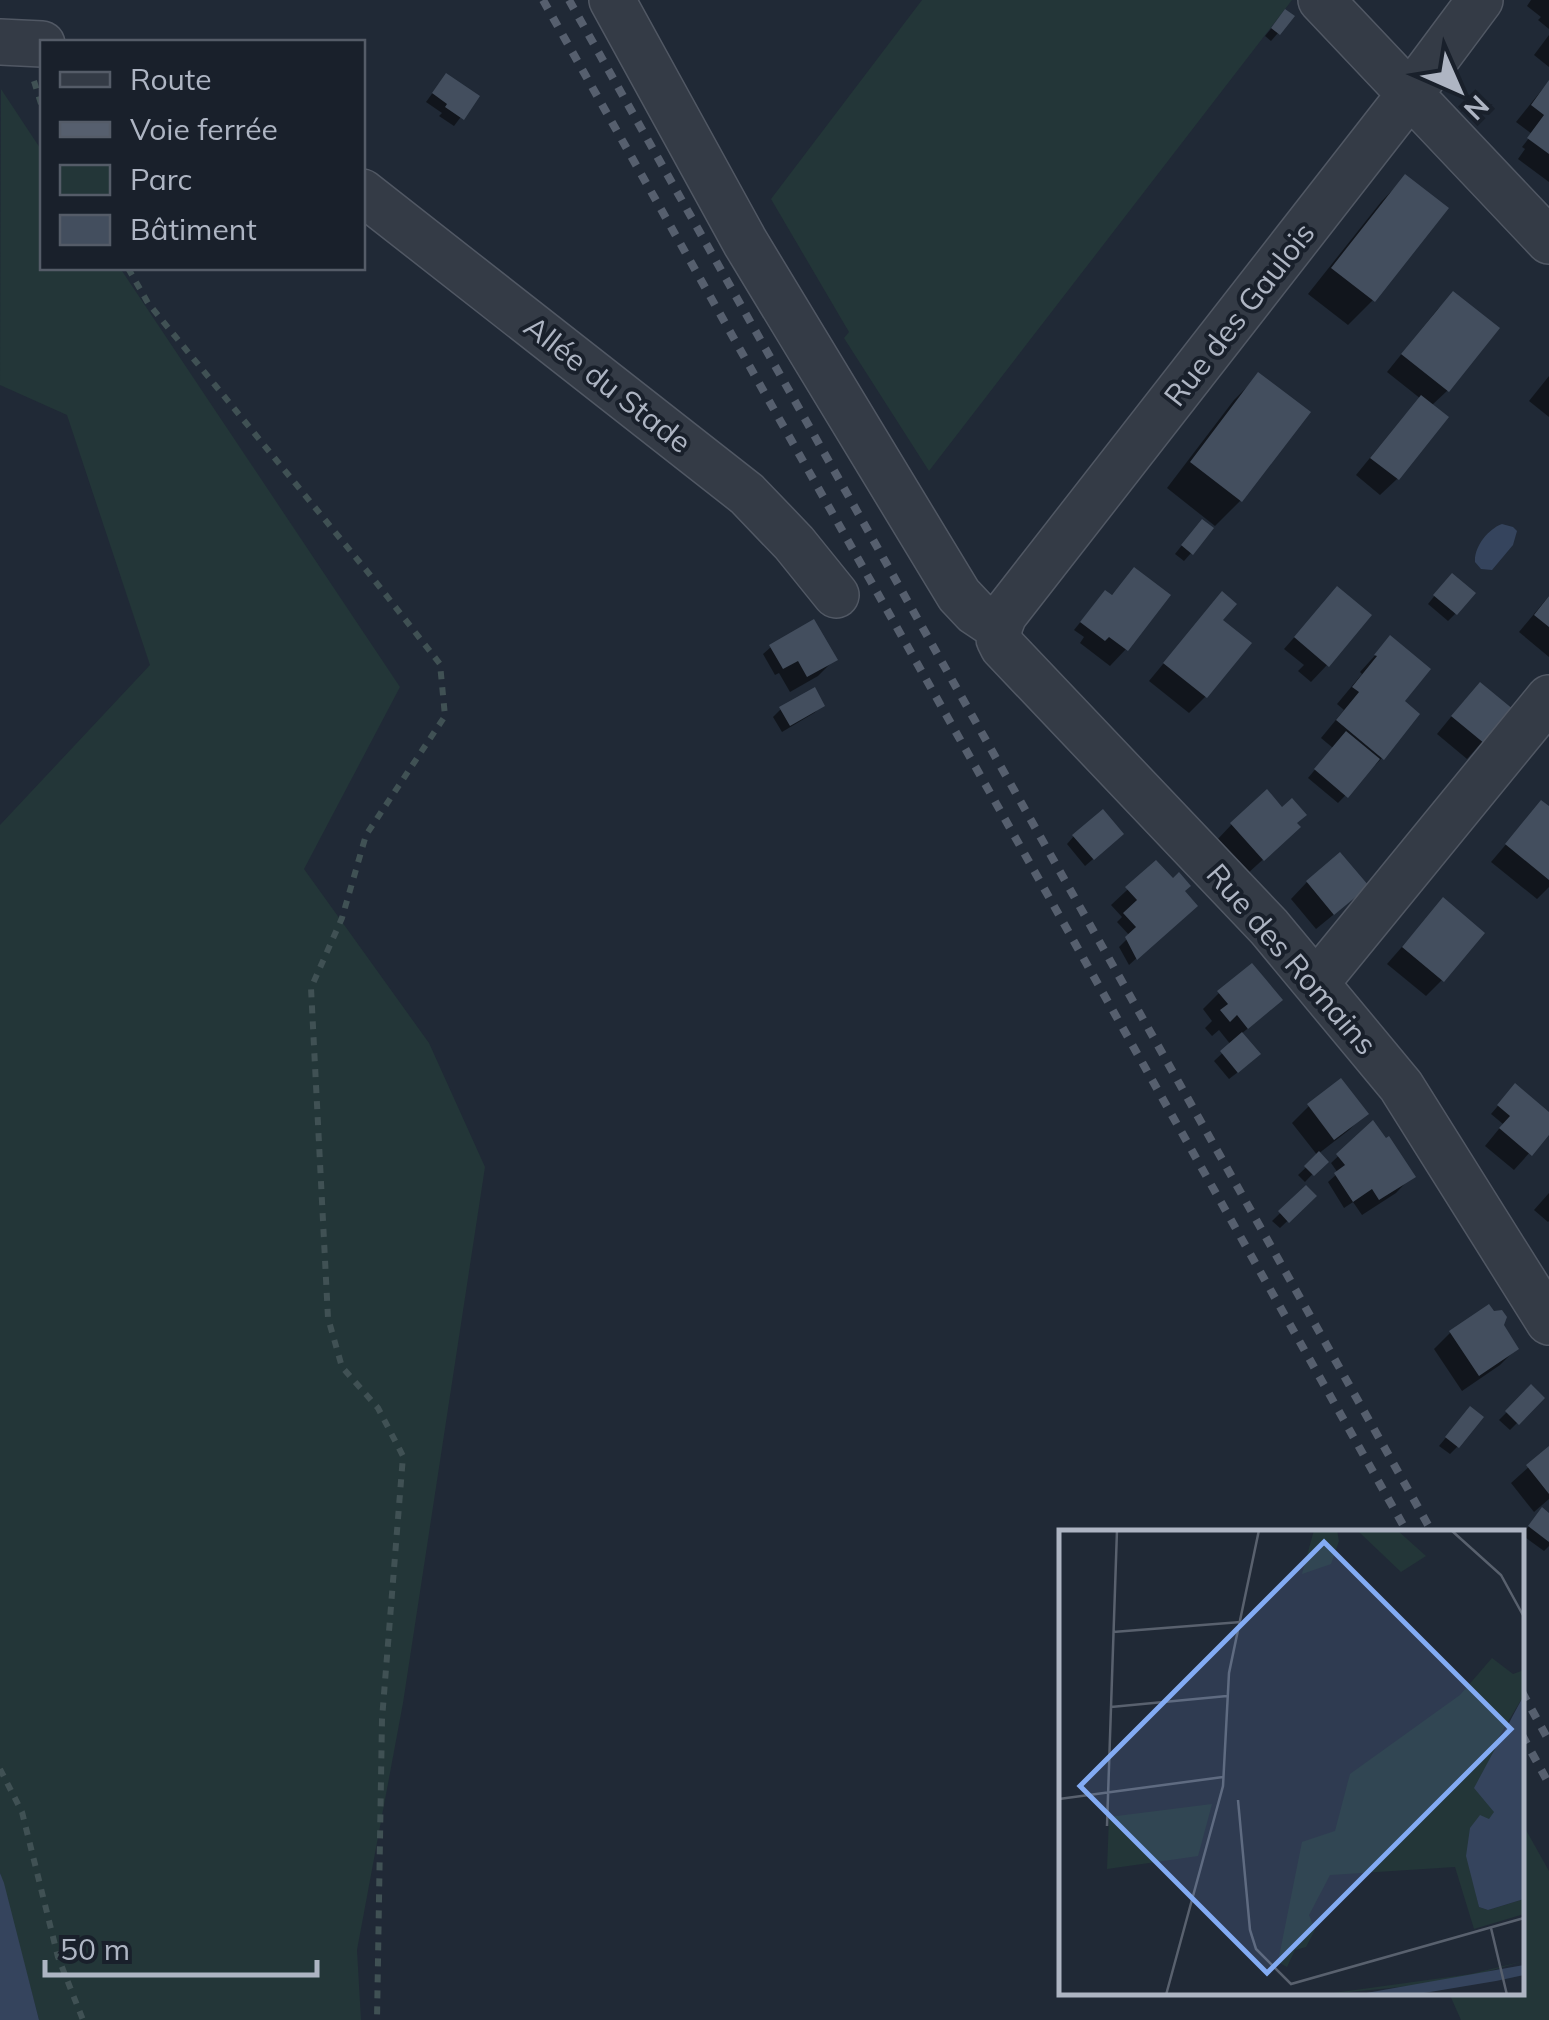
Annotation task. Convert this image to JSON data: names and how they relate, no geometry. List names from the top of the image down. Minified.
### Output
{"streets":{"street":["Rue des Gaulois","Allée du Stade","Rue des Romains"]},"crossings":[["Rue des Gaulois","Rue des Romains"]],"legend":["Route","Voie ferrée","Parc","Bâtiment"],"scale_bar":"50 m","north":"bottom right"}
